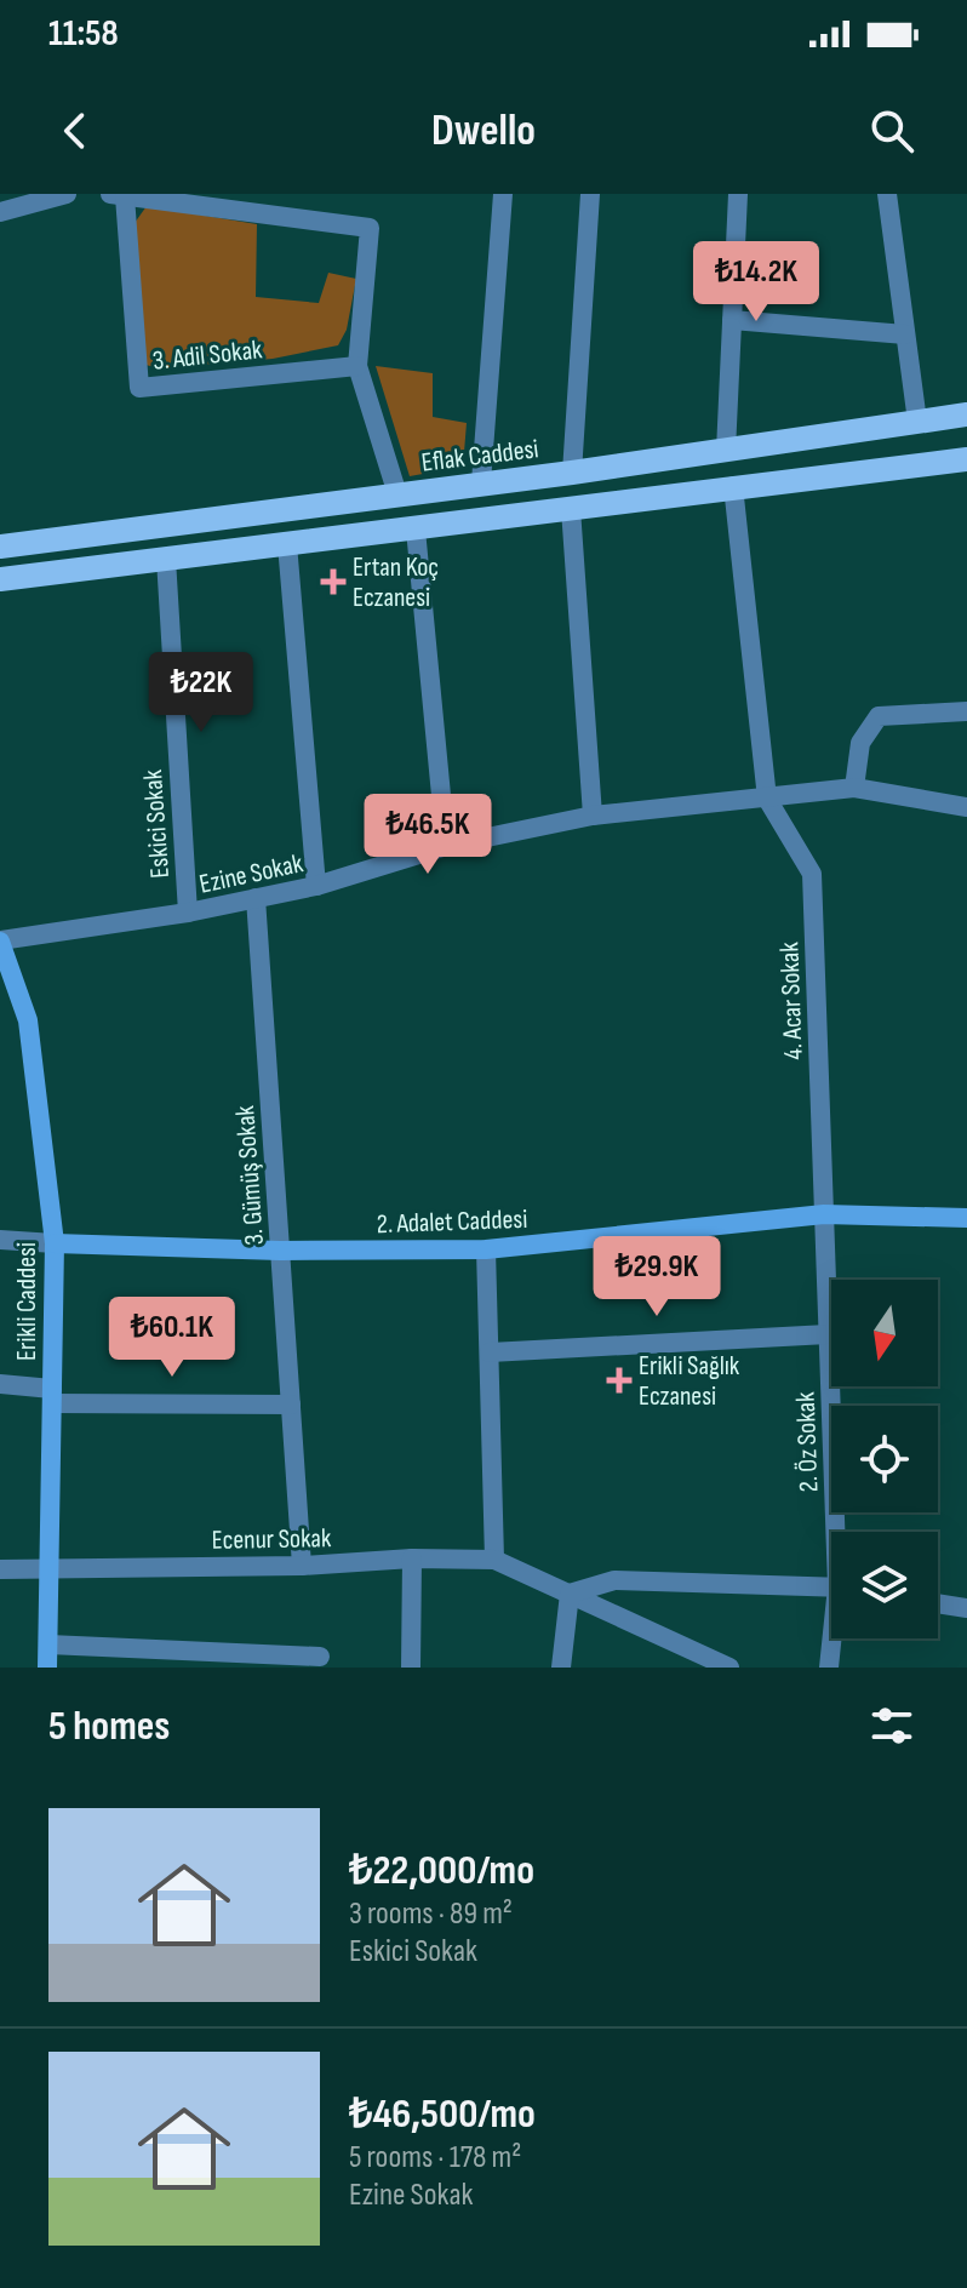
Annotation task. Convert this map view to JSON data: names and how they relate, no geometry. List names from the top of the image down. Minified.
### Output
{"streets":{"main road":["Eflak Caddesi","2. Adalet Caddesi","Erikli Caddesi"],"street":["3. Adil Sokak","Eskici Sokak","Ezine Sokak","4. Acar Sokak","3. Gümüş Sokak","2. Öz Sokak","Ecenur Sokak"]},"crossings":[["3. Adil Sokak","Eflak Caddesi"],["Eskici Sokak","Ezine Sokak"],["Ezine Sokak","4. Acar Sokak"],["Ezine Sokak","3. Gümüş Sokak"],["Ezine Sokak","Erikli Caddesi"],["4. Acar Sokak","2. Adalet Caddesi"],["4. Acar Sokak","2. Öz Sokak"],["3. Gümüş Sokak","2. Adalet Caddesi"],["3. Gümüş Sokak","Ecenur Sokak"],["2. Adalet Caddesi","Erikli Caddesi"],["2. Adalet Caddesi","2. Öz Sokak"],["Erikli Caddesi","Ecenur Sokak"]],"places":{"health":["Ertan Koç Eczanesi","Erikli Sağlık Eczanesi"]},"north":"bottom","page":{"status":"11:58","header":"Dwello","price":["₺14.2K","₺22K","₺46.5K","₺29.9K","₺60.1K"],"heading":"5 homes","list":[{"name":"₺22,000/mo","note":"3 rooms · 89 m² · Eskici Sokak"},{"name":"₺46,500/mo","note":"5 rooms · 178 m² · Ezine Sokak"}]}}
